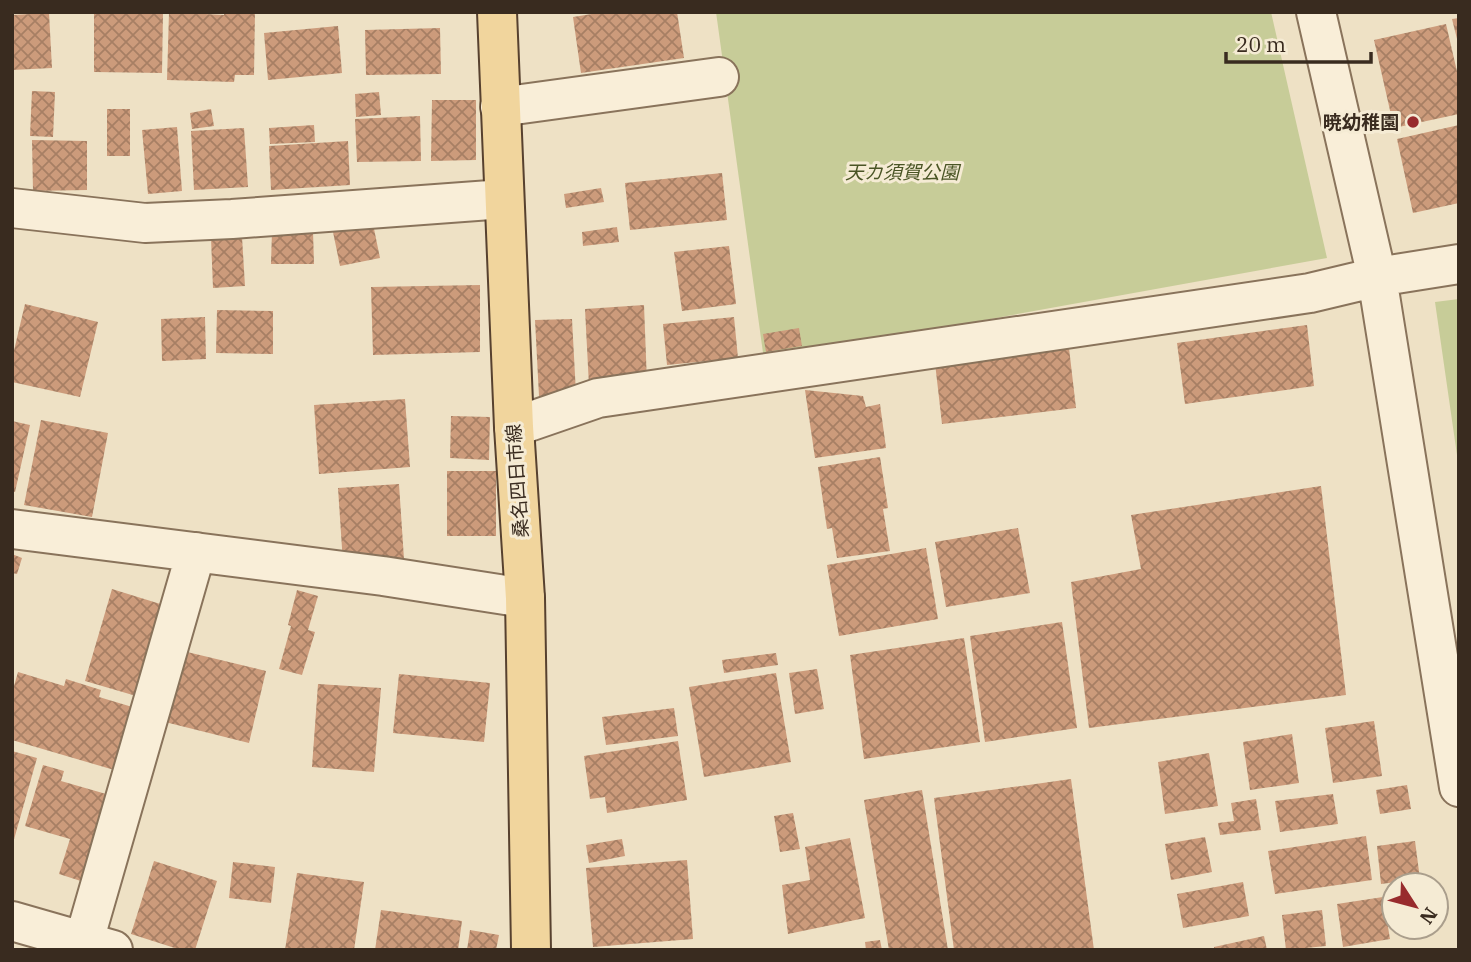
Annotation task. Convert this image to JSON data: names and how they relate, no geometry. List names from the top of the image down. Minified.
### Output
{"streets":{"main road":["桑名四日市線"]},"parks":["天カ須賀公園"],"places":["暁幼稚園"],"scale_bar":"20 m","north":"bottom right"}
